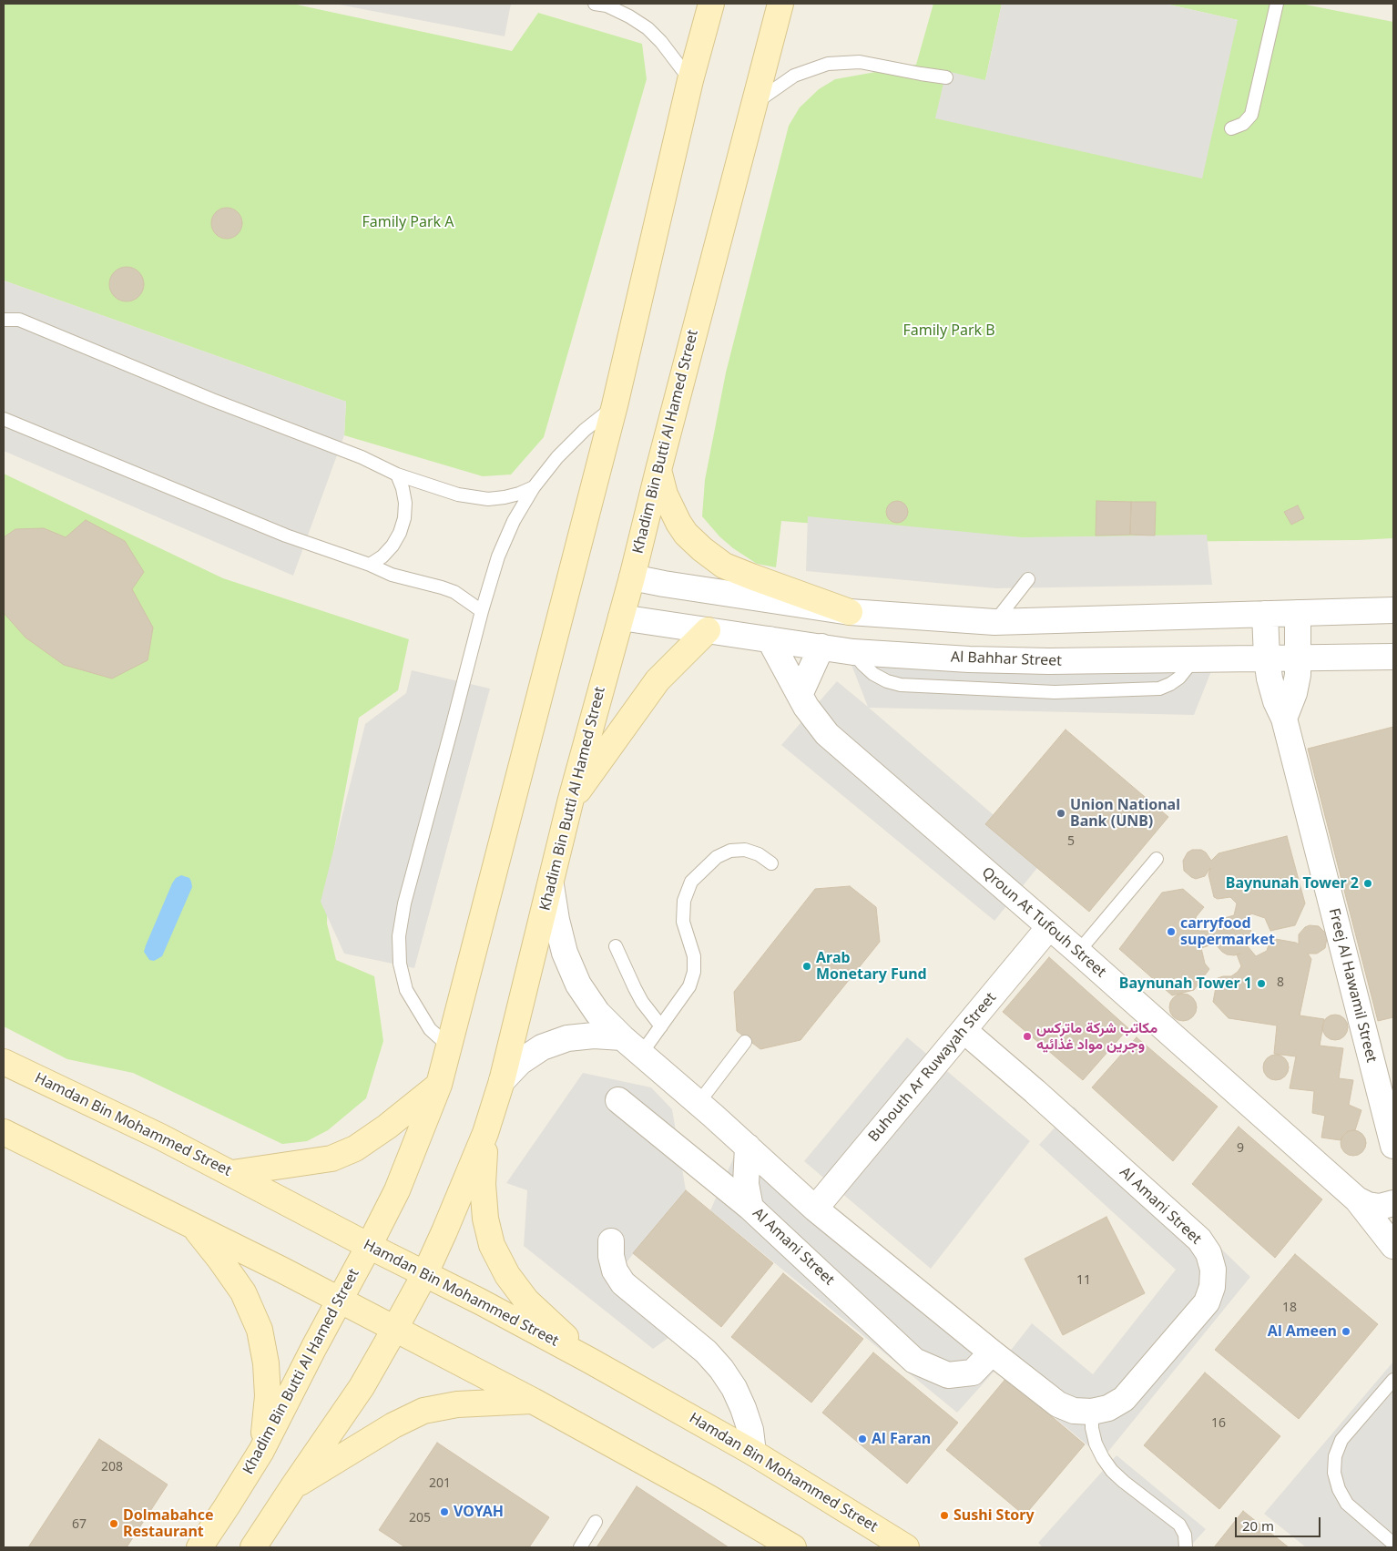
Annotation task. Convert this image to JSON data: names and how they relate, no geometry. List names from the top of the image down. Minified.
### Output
{"streets":{"street":["Khadim Bin Butti Al Hamed Street","Al Bahhar Street","Qroun At Tufouh Street","Freej Al Hawamil Street","Buhouth Ar Ruwayah Street","Hamdan Bin Mohammed Street","Al Amani Street"]},"crossings":[["Khadim Bin Butti Al Hamed Street","Al Bahhar Street"],["Khadim Bin Butti Al Hamed Street","Hamdan Bin Mohammed Street"],["Khadim Bin Butti Al Hamed Street","Al Amani Street"],["Al Bahhar Street","Qroun At Tufouh Street"],["Al Bahhar Street","Freej Al Hawamil Street"],["Qroun At Tufouh Street","Buhouth Ar Ruwayah Street"],["Buhouth Ar Ruwayah Street","Al Amani Street"]],"parks":["Family Park A","Family Park B"],"places":["Union National Bank (UNB)","Baynunah Tower 2","carryfood supermarket","Arab Monetary Fund","Baynunah Tower 1","مكاتب شركة ماتركس وجرين مواد غذائيه","Al Ameen","Al Faran","VOYAH","Sushi Story","Dolmabahce Restaurant"],"house_numbers":["5","8","9","11","18","16","208","201","205","67"],"scale_bar":"20 m"}
